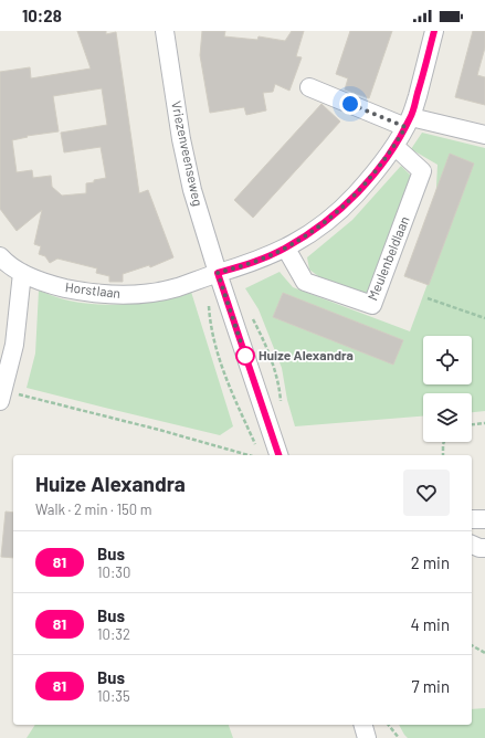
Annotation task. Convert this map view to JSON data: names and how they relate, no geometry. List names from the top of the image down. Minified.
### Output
{"streets":{"street":["Vriezenveenseweg","Meulenbeldlaan","Horstlaan"]},"crossings":[["Vriezenveenseweg","Horstlaan"]],"places":["Huize Alexandra"],"lines":["bus line 81"],"page":{"status":"10:28","heading":["Huize Alexandra","Walk · 2 min · 150 m"],"list":[{"mark":"81","name":"Bus","note":"10:30","value":"2 min"},{"mark":"81","name":"Bus","note":"10:32","value":"4 min"},{"mark":"81","name":"Bus","note":"10:35","value":"7 min"}]}}
